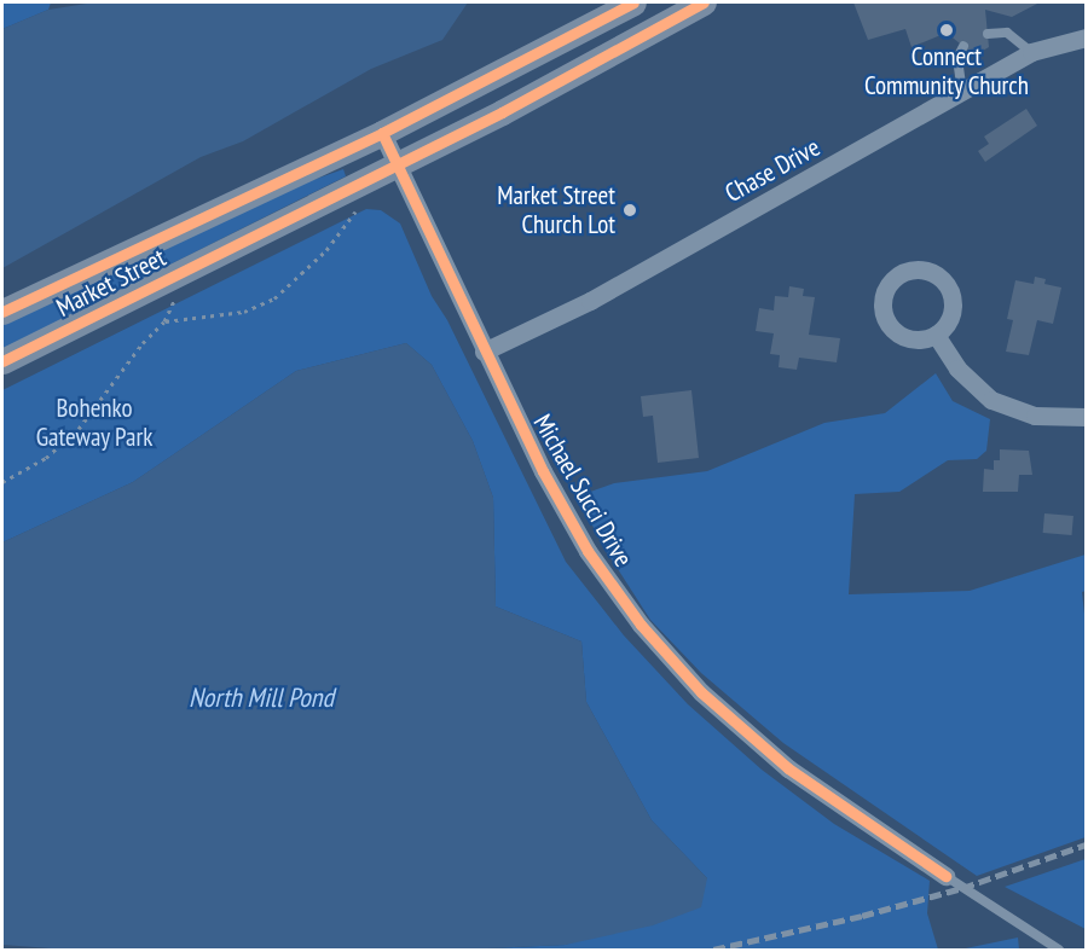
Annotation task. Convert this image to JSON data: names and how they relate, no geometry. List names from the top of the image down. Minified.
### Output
{"streets":{"main road":["Market Street"],"street":["Chase Drive","Michael Succi Drive"]},"crossings":[["Chase Drive","Michael Succi Drive"],["Market Street","Michael Succi Drive"]],"water":["North Mill Pond"],"parks":["Bohenko Gateway Park"],"places":["Connect Community Church","Market Street Church Lot"]}
